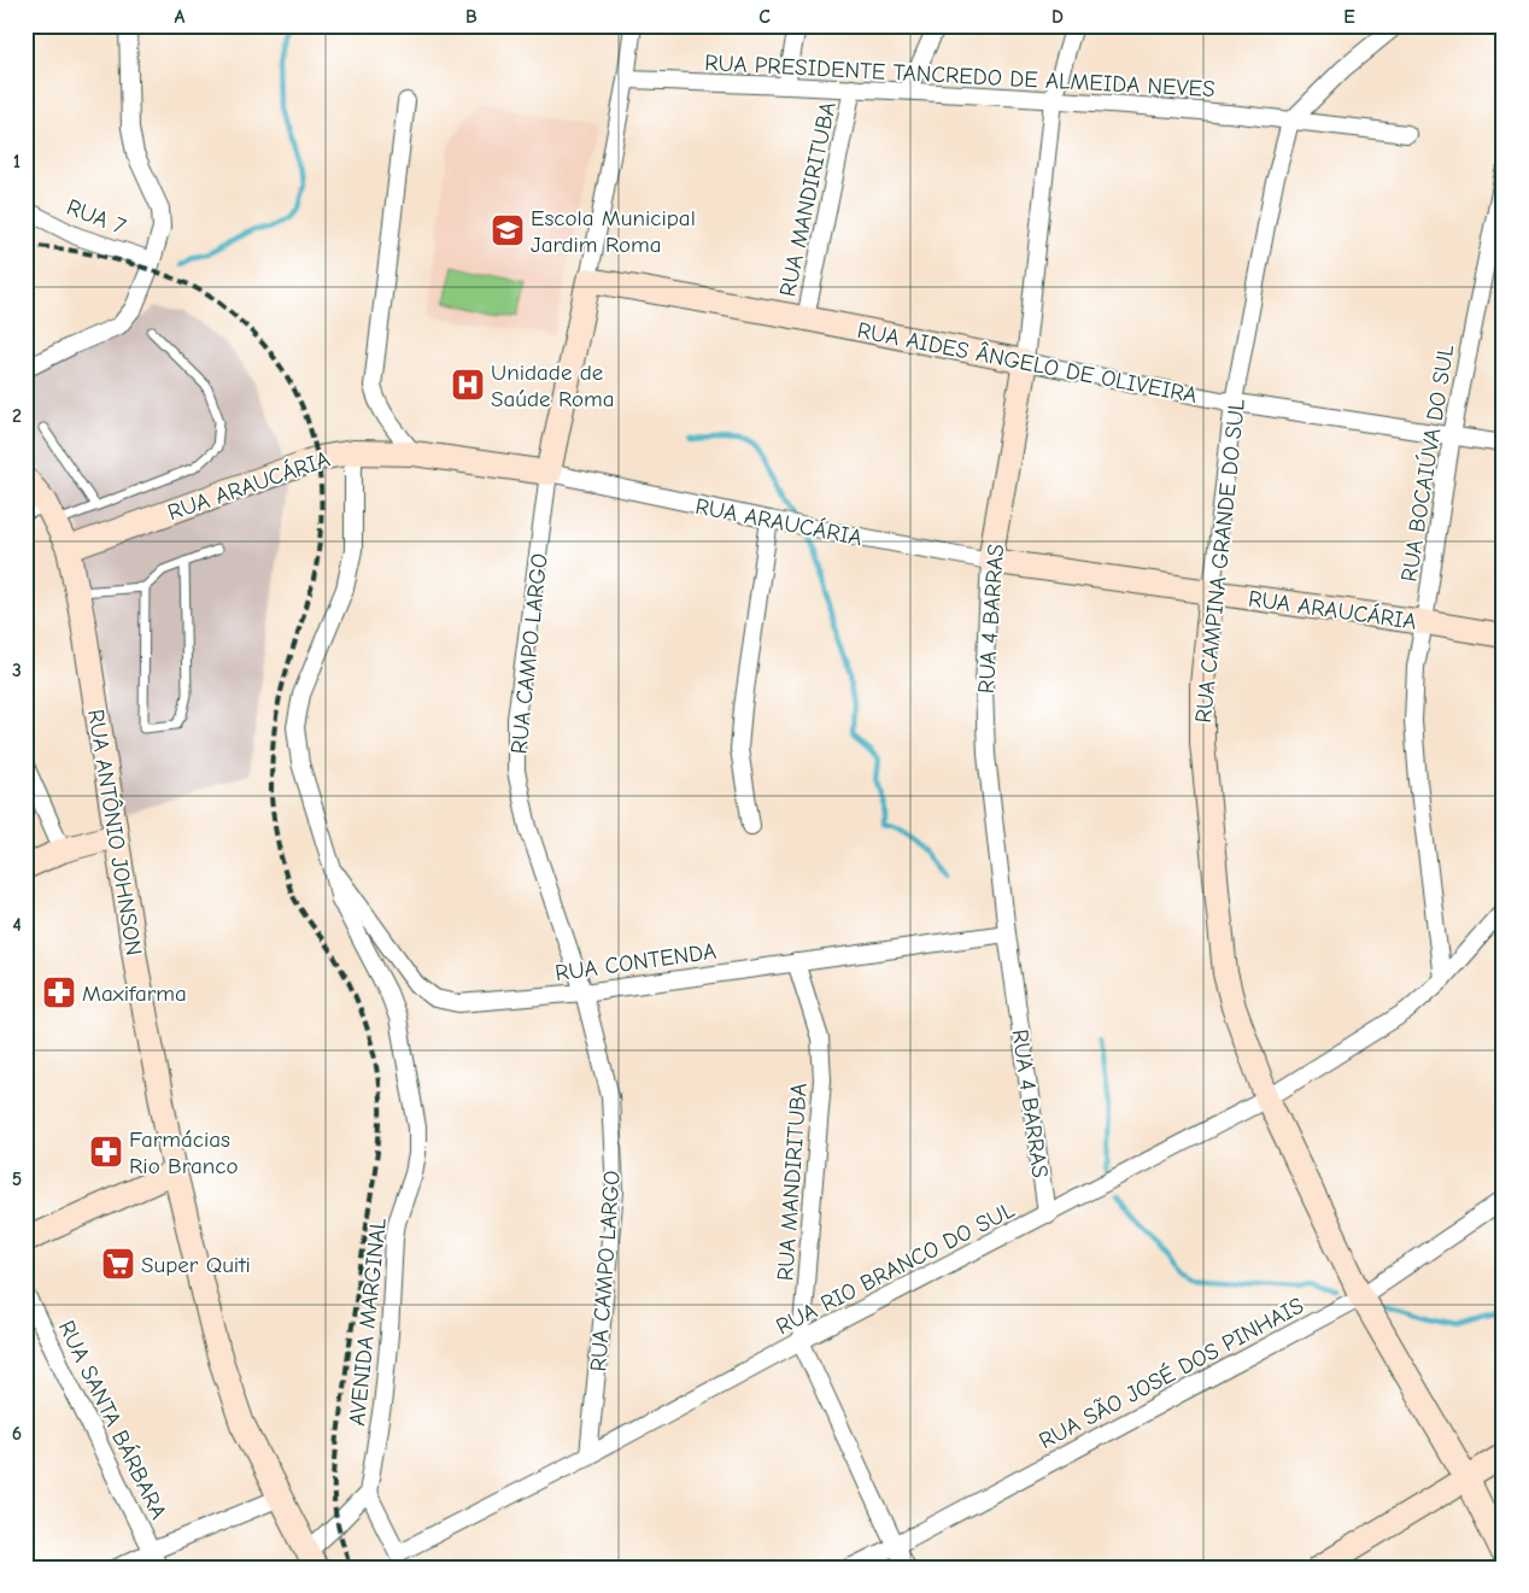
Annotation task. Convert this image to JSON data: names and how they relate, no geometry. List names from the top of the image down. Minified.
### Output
{"streets":{"street":["RUA PRESIDENTE TANCREDO DE ALMEIDA NEVES","RUA MANDIRITUBA","RUA 7","RUA AIDES ÂNGELO DE OLIVEIRA","RUA BOCAIÚVA DO SUL","RUA ARAUCÁRIA","RUA CAMPINA GRANDE DO SUL","RUA 4 BARRAS","RUA CAMPO LARGO","RUA ANTÔNIO JOHNSON","RUA CONTENDA","RUA RIO BRANCO DO SUL","AVENIDA MARGINAL","RUA SÃO JOSÉ DOS PINHAIS","RUA SANTA BÁRBARA"]},"crossings":[["RUA PRESIDENTE TANCREDO DE ALMEIDA NEVES","RUA MANDIRITUBA"],["RUA PRESIDENTE TANCREDO DE ALMEIDA NEVES","RUA CAMPINA GRANDE DO SUL"],["RUA PRESIDENTE TANCREDO DE ALMEIDA NEVES","RUA 4 BARRAS"],["RUA PRESIDENTE TANCREDO DE ALMEIDA NEVES","RUA CAMPO LARGO"],["RUA MANDIRITUBA","RUA AIDES ÂNGELO DE OLIVEIRA"],["RUA MANDIRITUBA","RUA CONTENDA"],["RUA MANDIRITUBA","RUA RIO BRANCO DO SUL"],["RUA MANDIRITUBA","RUA SÃO JOSÉ DOS PINHAIS"],["RUA AIDES ÂNGELO DE OLIVEIRA","RUA BOCAIÚVA DO SUL"],["RUA AIDES ÂNGELO DE OLIVEIRA","RUA CAMPINA GRANDE DO SUL"],["RUA AIDES ÂNGELO DE OLIVEIRA","RUA 4 BARRAS"],["RUA AIDES ÂNGELO DE OLIVEIRA","RUA CAMPO LARGO"],["RUA BOCAIÚVA DO SUL","RUA ARAUCÁRIA"],["RUA BOCAIÚVA DO SUL","RUA RIO BRANCO DO SUL"],["RUA ARAUCÁRIA","RUA CAMPINA GRANDE DO SUL"],["RUA ARAUCÁRIA","RUA 4 BARRAS"],["RUA ARAUCÁRIA","RUA CAMPO LARGO"],["RUA ARAUCÁRIA","RUA ANTÔNIO JOHNSON"],["RUA ARAUCÁRIA","AVENIDA MARGINAL"],["RUA CAMPINA GRANDE DO SUL","RUA RIO BRANCO DO SUL"],["RUA CAMPINA GRANDE DO SUL","RUA SÃO JOSÉ DOS PINHAIS"],["RUA 4 BARRAS","RUA CONTENDA"],["RUA 4 BARRAS","RUA RIO BRANCO DO SUL"],["RUA CAMPO LARGO","RUA CONTENDA"],["RUA CAMPO LARGO","RUA RIO BRANCO DO SUL"],["RUA CONTENDA","AVENIDA MARGINAL"],["RUA RIO BRANCO DO SUL","AVENIDA MARGINAL"]],"places":{"school or university":["Escola Municipal Jardim Roma"],"hospital":["Unidade de Saúde Roma"],"pharmacy":["Maxifarma","Farmácias Rio Branco"],"supermarket":["Super Quiti"]},"grid":{"columns":["A","B","C","D","E"],"rows":["1","2","3","4","5","6"]}}
